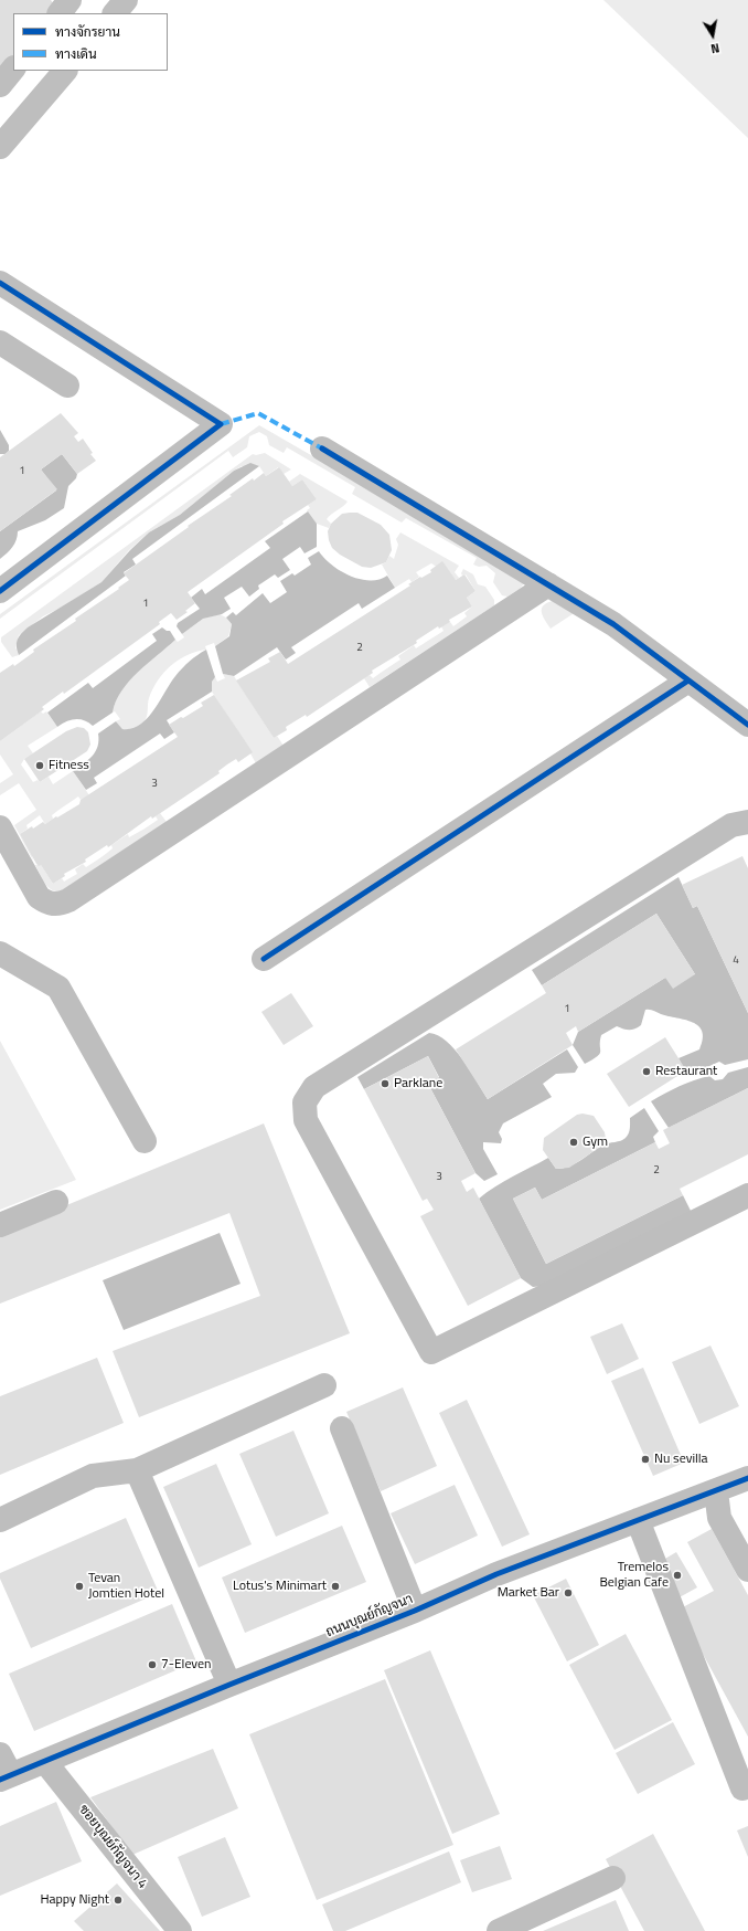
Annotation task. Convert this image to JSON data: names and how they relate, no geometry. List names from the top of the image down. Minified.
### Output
{"streets":{"street":["ถนนบุณย์กัญจนา","ซอยบุณย์กัญจนา 4"]},"crossings":[["ถนนบุณย์กัญจนา","ซอยบุณย์กัญจนา 4"]],"places":["Fitness","Restaurant","Parklane","Gym","Nu sevilla","Tremelos Belgian Cafe","Tevan Jomtien Hotel","Lotus's Minimart","Market Bar","7-Eleven","Happy Night"],"house_numbers":["1","1","2","3","4","1","2","3"],"legend":["ทางจักรยาน","ทางเดิน"],"north":"bottom"}
